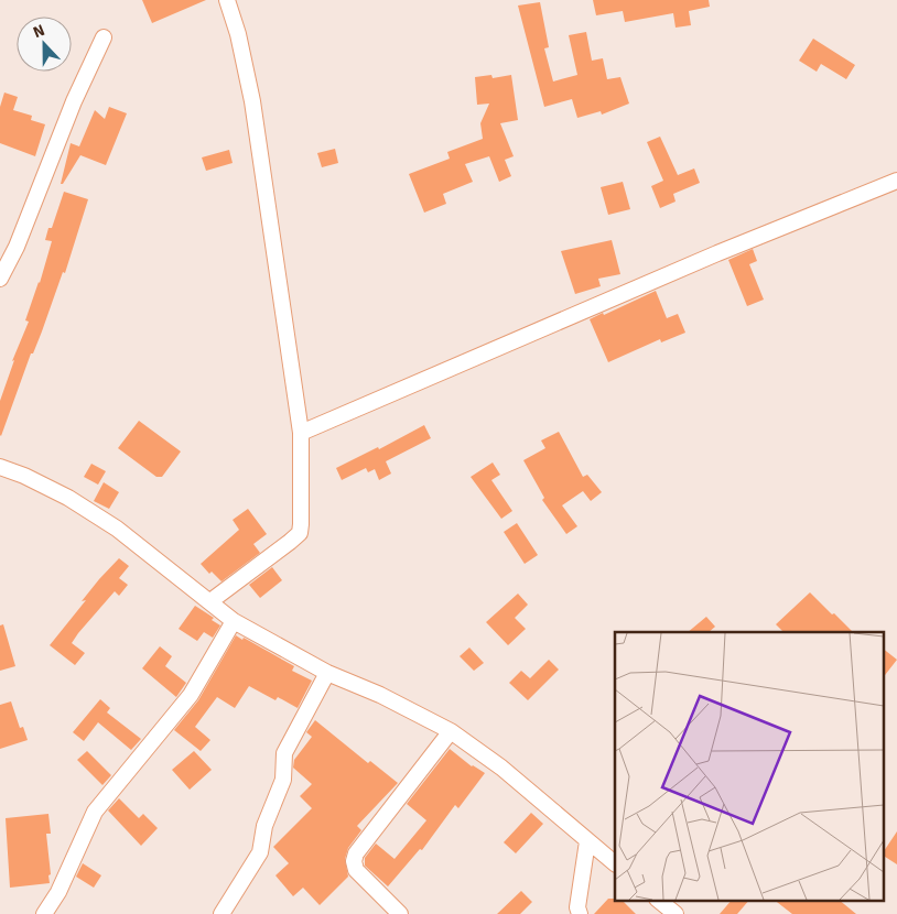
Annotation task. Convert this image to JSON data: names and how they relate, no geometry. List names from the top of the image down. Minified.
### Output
{"north":"top"}
